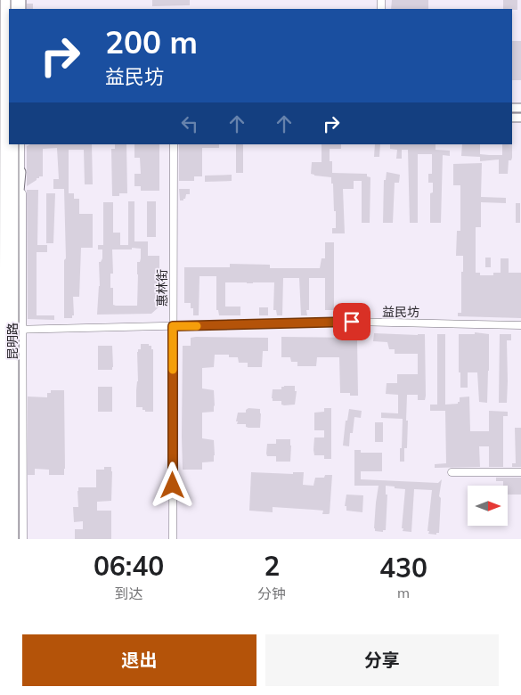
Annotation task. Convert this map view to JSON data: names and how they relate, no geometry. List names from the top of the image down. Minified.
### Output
{"streets":{"street":["惠林街","益民坊","昆明路"]},"crossings":[["惠林街","益民坊"],["益民坊","昆明路"]],"north":"right","page":{"turn":["200 m","益民坊"],"eta":["06:40","到达","2","分钟","430","m"],"buttons":["退出","分享"]}}
